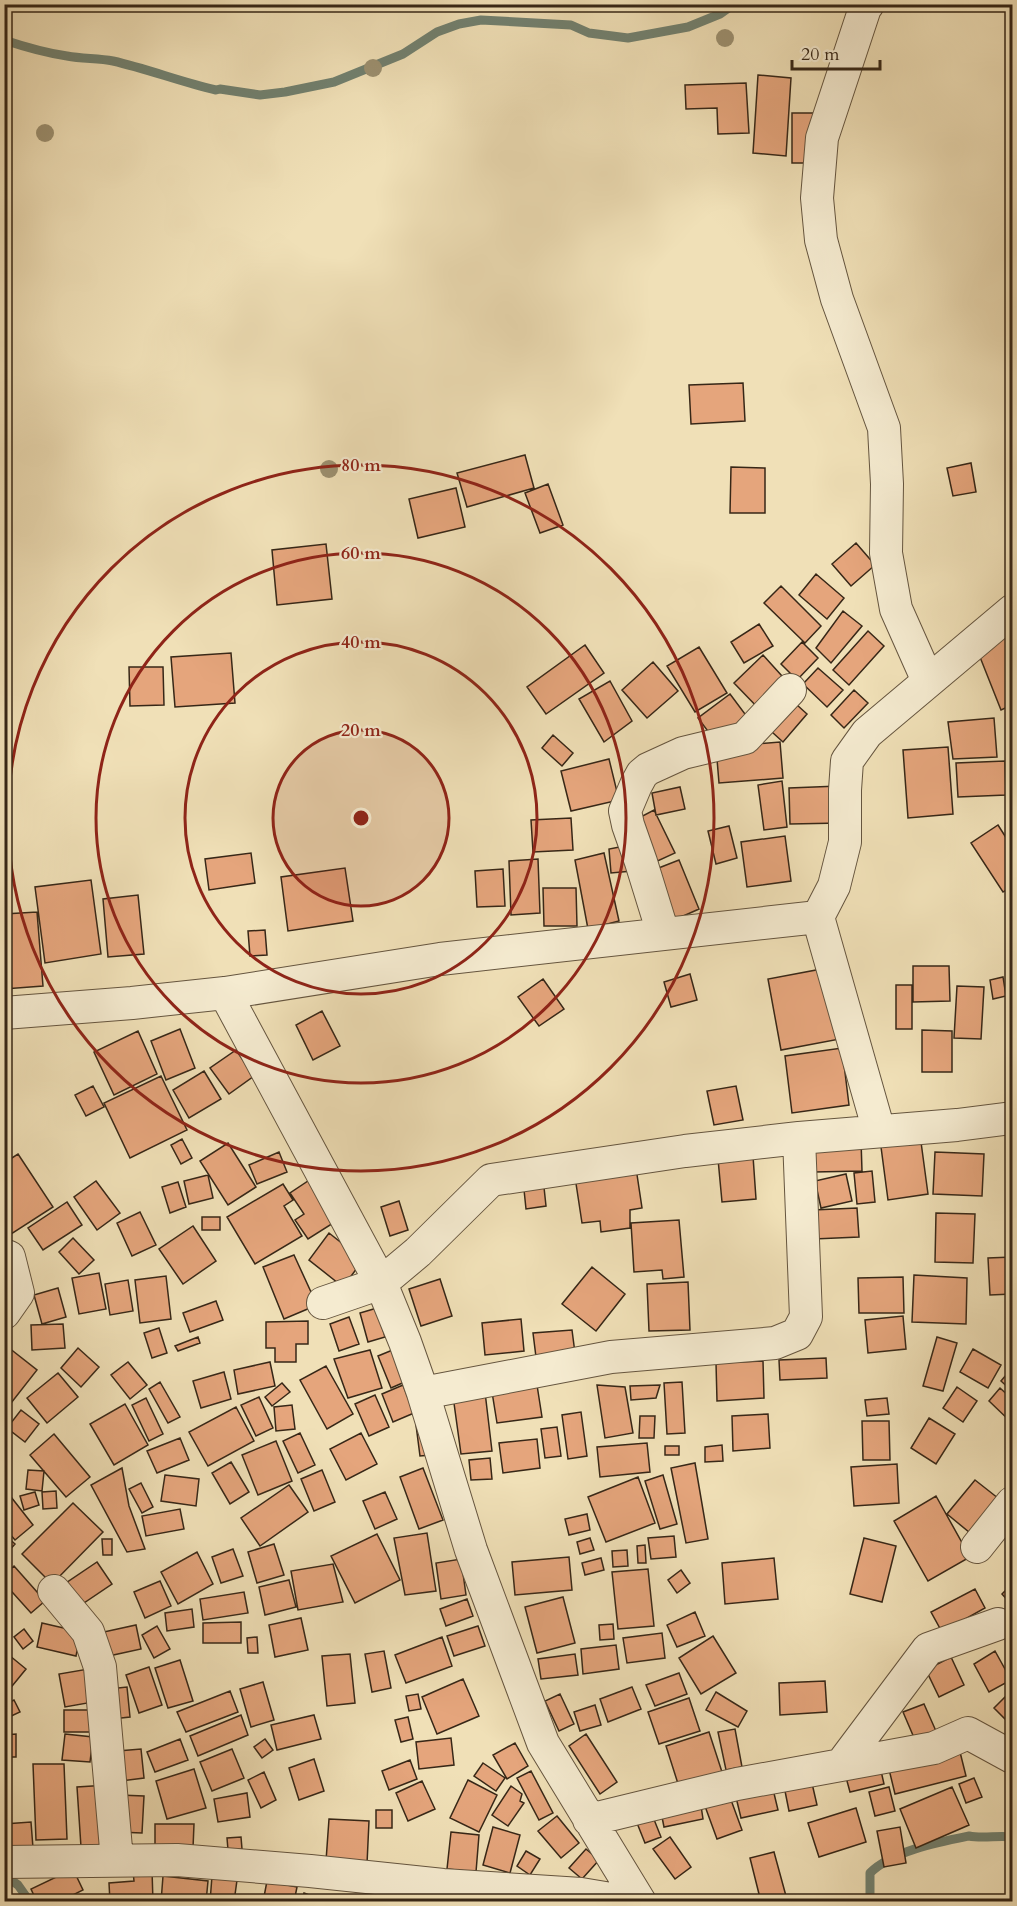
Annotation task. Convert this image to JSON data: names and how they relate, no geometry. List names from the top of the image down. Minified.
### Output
{"scale_bar":"20 m","rings":["80 m","60 m","40 m","20 m"]}
